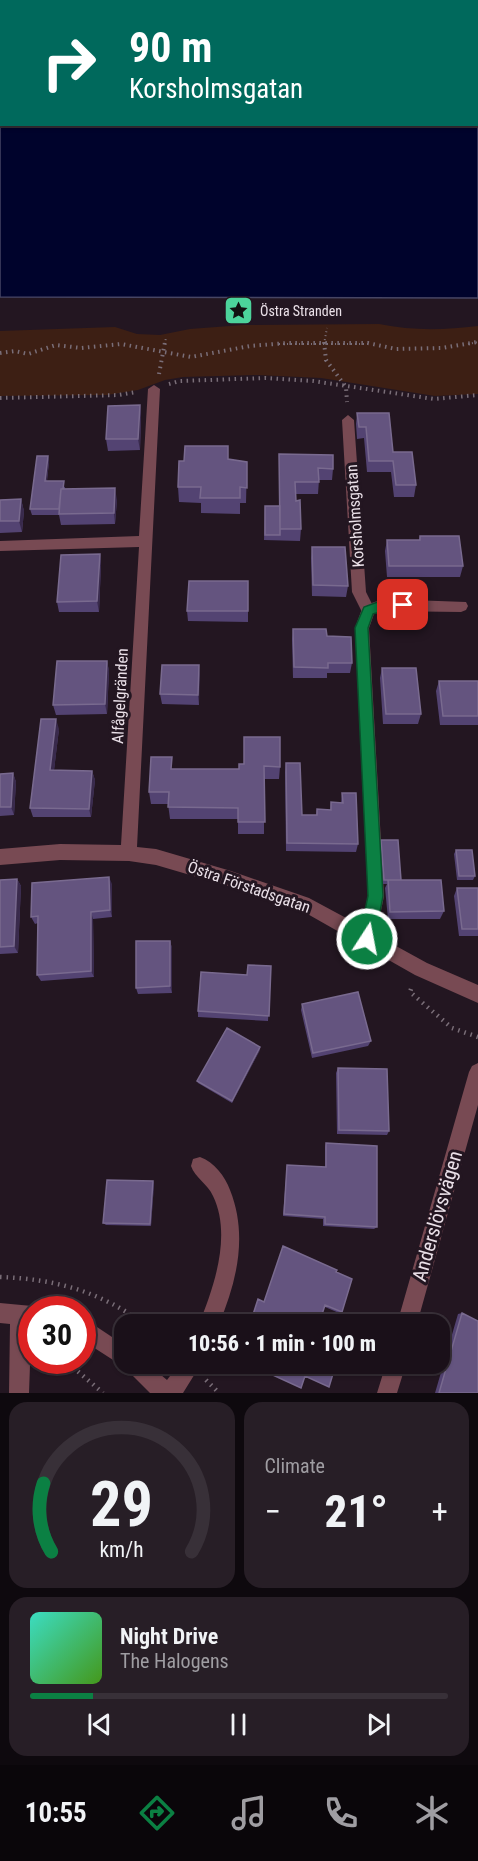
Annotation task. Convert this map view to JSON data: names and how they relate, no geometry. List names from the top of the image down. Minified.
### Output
{"streets":{"street":["Korsholmsgatan","Alfågelgränden","Östra Förstadsgatan","Anderslövsvägen"]},"crossings":[["Korsholmsgatan","Östra Förstadsgatan"],["Alfågelgränden","Östra Förstadsgatan"]],"places":{"place":["Östra Stranden"]},"page":{"turn":["90 m","Korsholmsgatan"],"limit":"30","trip":"10:56 · 1 min · 100 m","tile":"Climate","heat":["−","21°","+"],"song":["Night Drive","The Halogens"],"tabs":"10:55","gauge":["29","km/h"]}}
